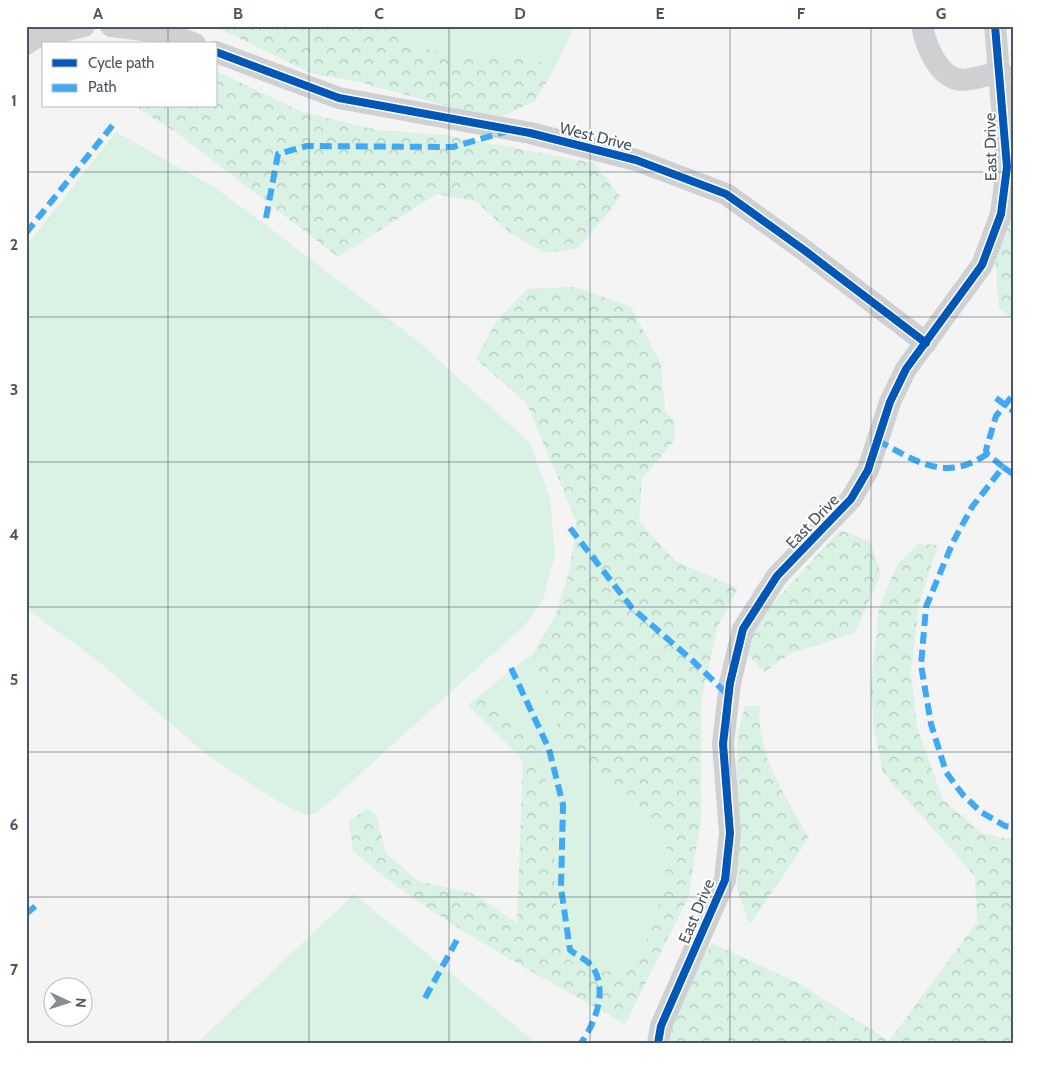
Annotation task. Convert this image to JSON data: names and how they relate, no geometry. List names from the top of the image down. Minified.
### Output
{"streets":{"street":["West Drive","East Drive"]},"crossings":[["West Drive","East Drive"]],"legend":["Cycle path","Path"],"north":"right","grid":{"columns":["A","B","C","D","E","F","G"],"rows":["1","2","3","4","5","6","7"]}}
